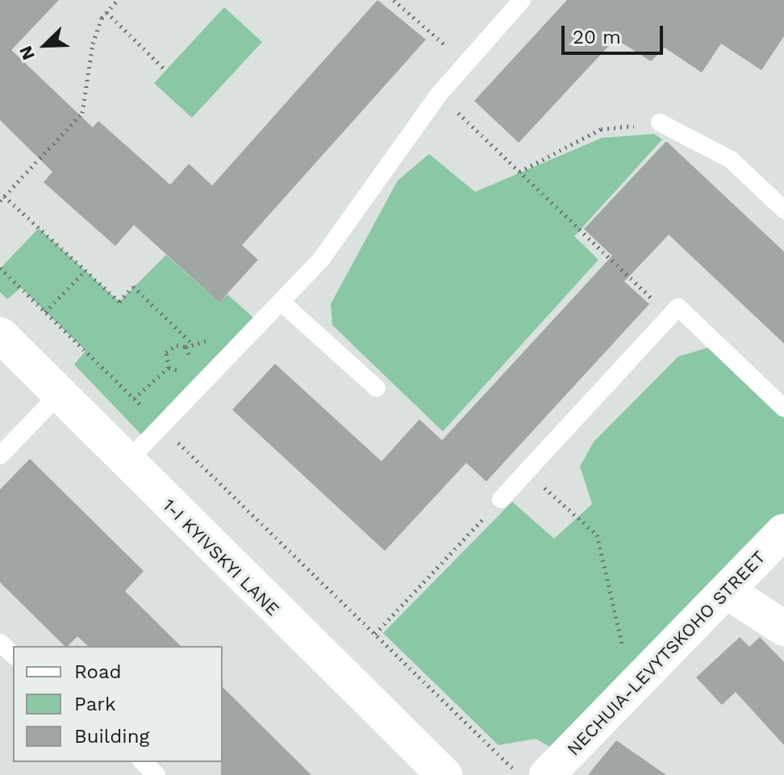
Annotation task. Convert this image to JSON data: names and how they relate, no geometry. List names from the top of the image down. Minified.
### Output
{"streets":{"street":["1-I KYIVSKYI LANE","NECHUIA-LEVYTSKOHO STREET"]},"legend":["Road","Park","Building"],"scale_bar":"20 m","north":"bottom left"}
